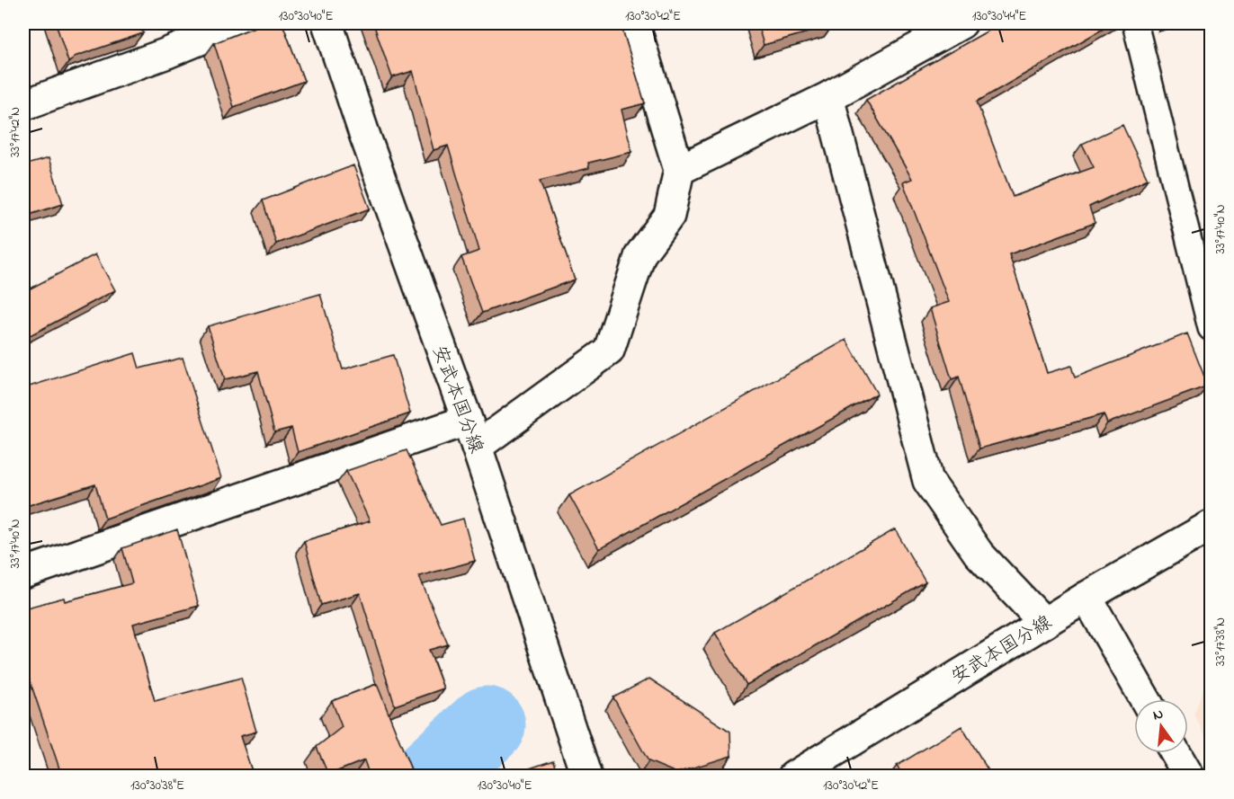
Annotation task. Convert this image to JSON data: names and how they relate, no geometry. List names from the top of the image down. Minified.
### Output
{"streets":{"street":["安武本国分線"]},"north":"top","coordinates":["130°30'40\"E","130°30'42\"E","130°30'44\"E","33°17'42\"N","33°17'40\"N","33°17'38\"N","130°30'38\"E"]}
